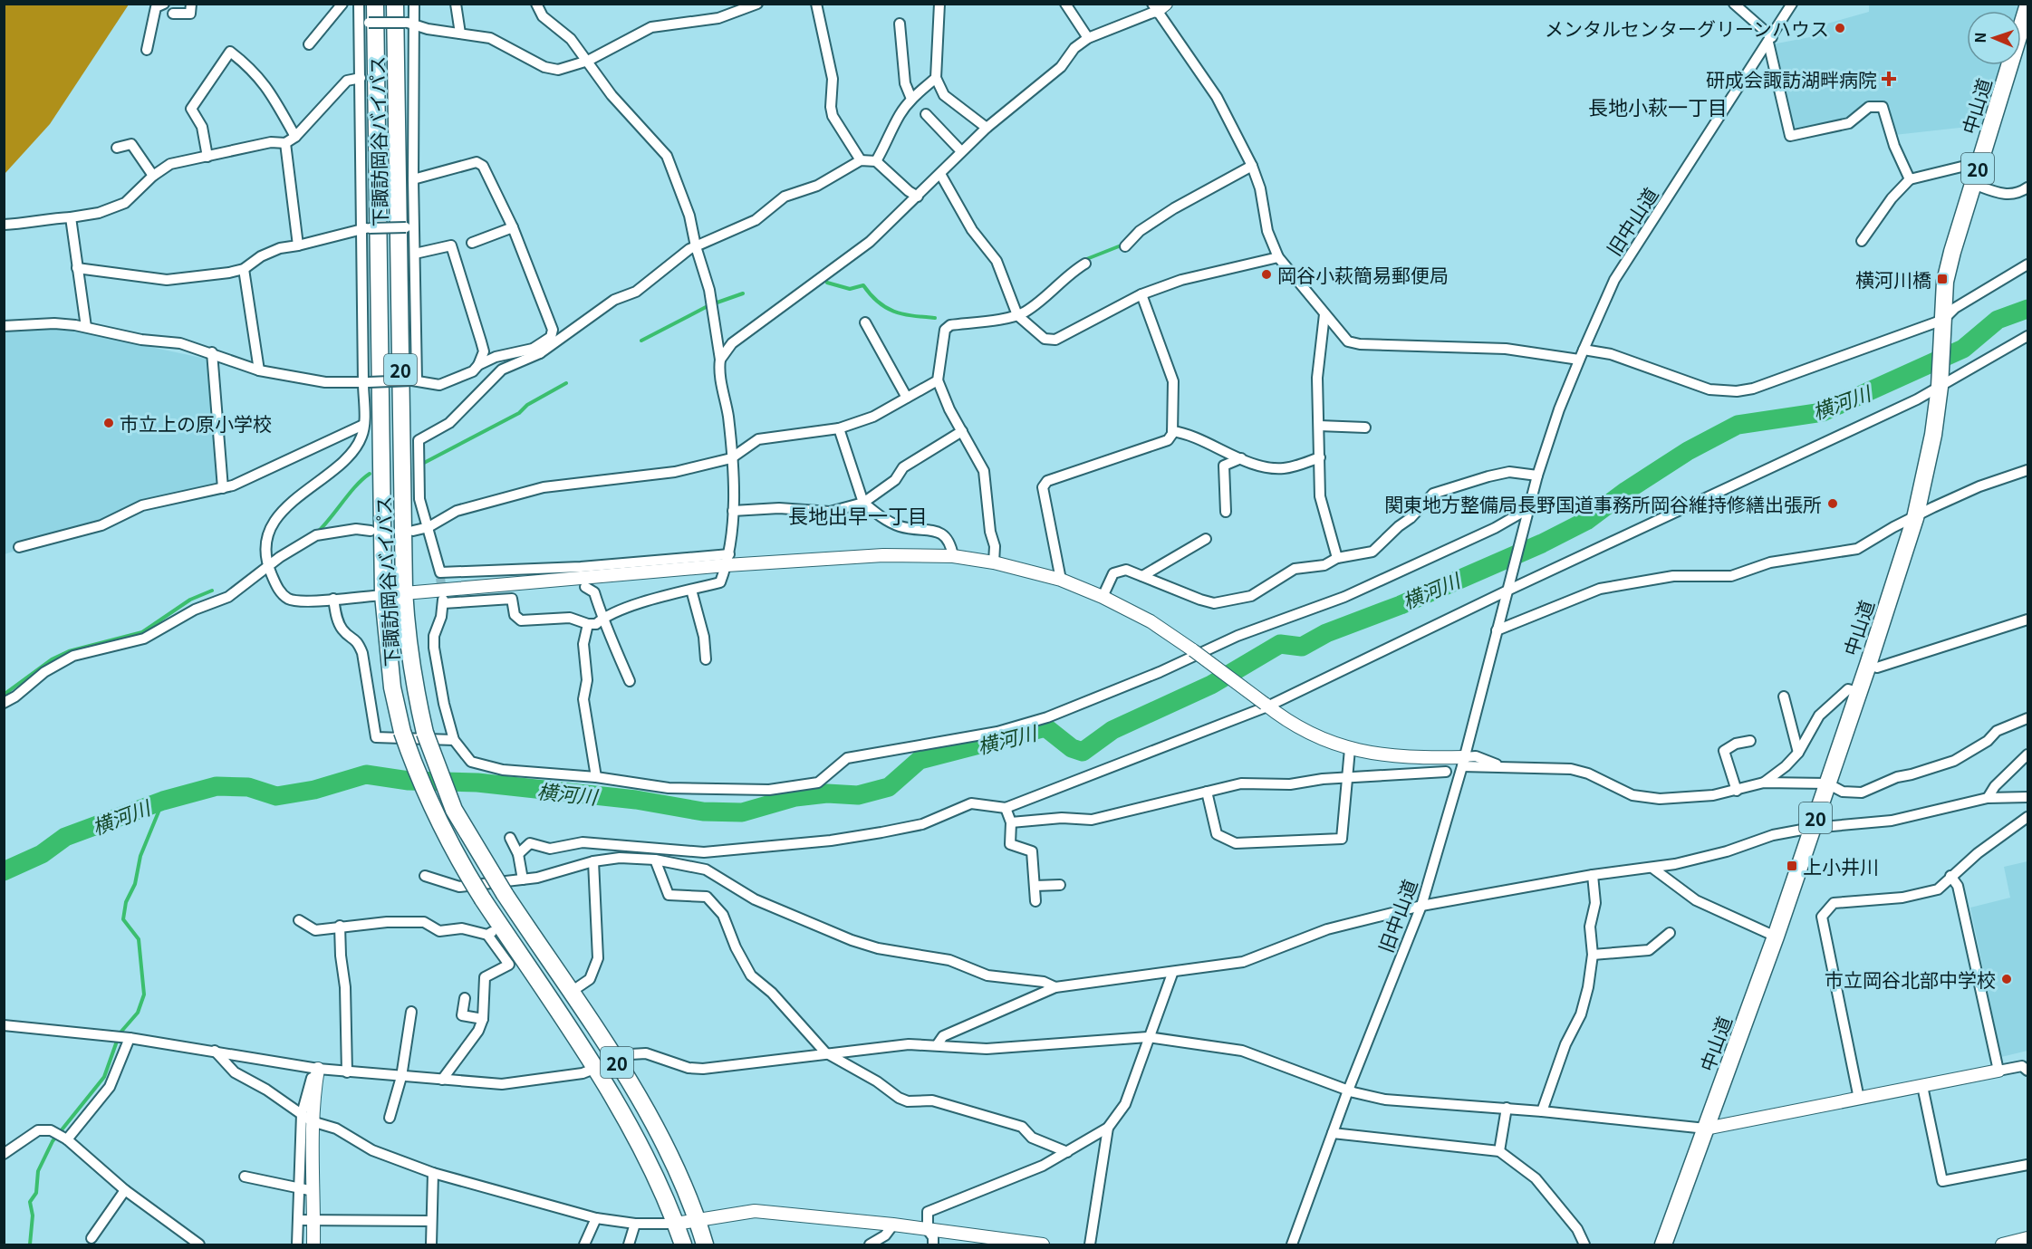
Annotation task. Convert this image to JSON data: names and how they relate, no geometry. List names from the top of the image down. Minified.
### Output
{"streets":{"highway":["中山道","下諏訪岡谷バイパス","20"],"street":["旧中山道"]},"districts":["長地小萩一丁目","長地出早一丁目"],"water":["横河川"],"places":{"other":["メンタルセンターグリーンハウス","岡谷小萩簡易郵便局","市立上の原小学校","関東地方整備局長野国道事務所岡谷維持修繕出張所","市立岡谷北部中学校"],"health":["研成会諏訪湖畔病院"],"transit":["横河川橋","上小井川"]},"north":"left"}
